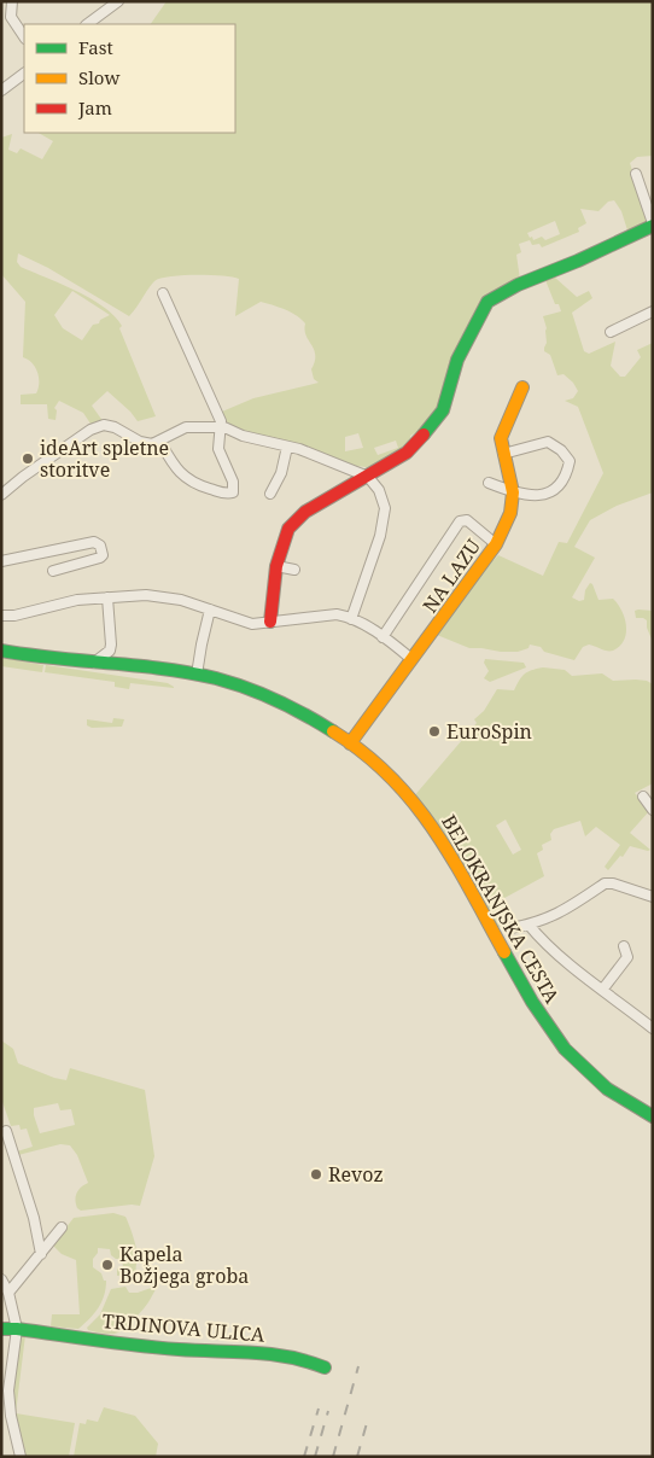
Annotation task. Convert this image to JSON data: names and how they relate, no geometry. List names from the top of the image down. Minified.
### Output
{"streets":{"street":["NA LAZU","BELOKRANJSKA CESTA","TRDINOVA ULICA"]},"crossings":[["NA LAZU","BELOKRANJSKA CESTA"]],"places":["ideArt spletne storitve","EuroSpin","Revoz","Kapela Božjega groba"],"legend":["Fast","Slow","Jam"]}
